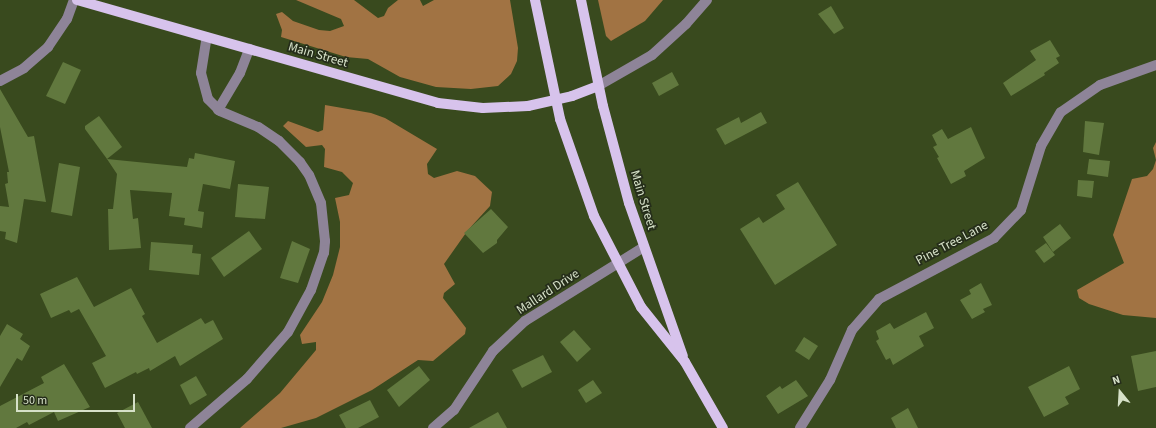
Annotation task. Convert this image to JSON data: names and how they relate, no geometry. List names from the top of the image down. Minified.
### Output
{"streets":{"main road":["Main Street"],"street":["Pine Tree Lane","Mallard Drive"]},"crossings":[["Main Street","Mallard Drive"]],"scale_bar":"50 m","north":"top"}
